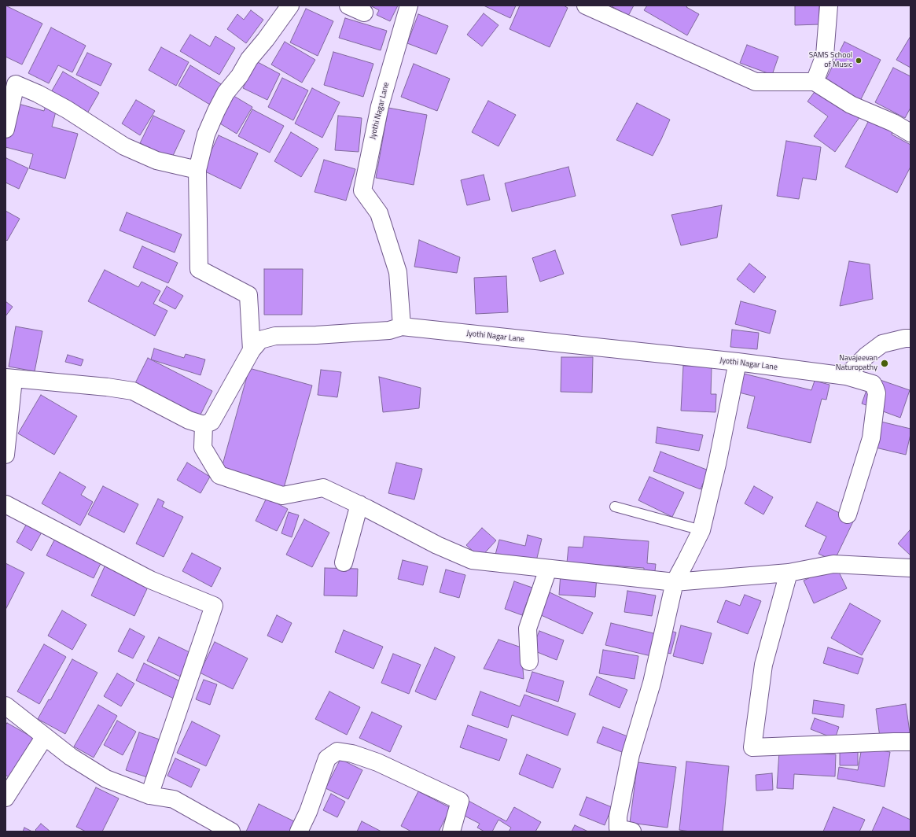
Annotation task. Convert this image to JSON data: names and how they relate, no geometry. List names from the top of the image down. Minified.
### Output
{"streets":{"street":["Jyothi Nagar Lane"]},"places":["SAMS School of Music","Navajeevan Naturopathy"]}
